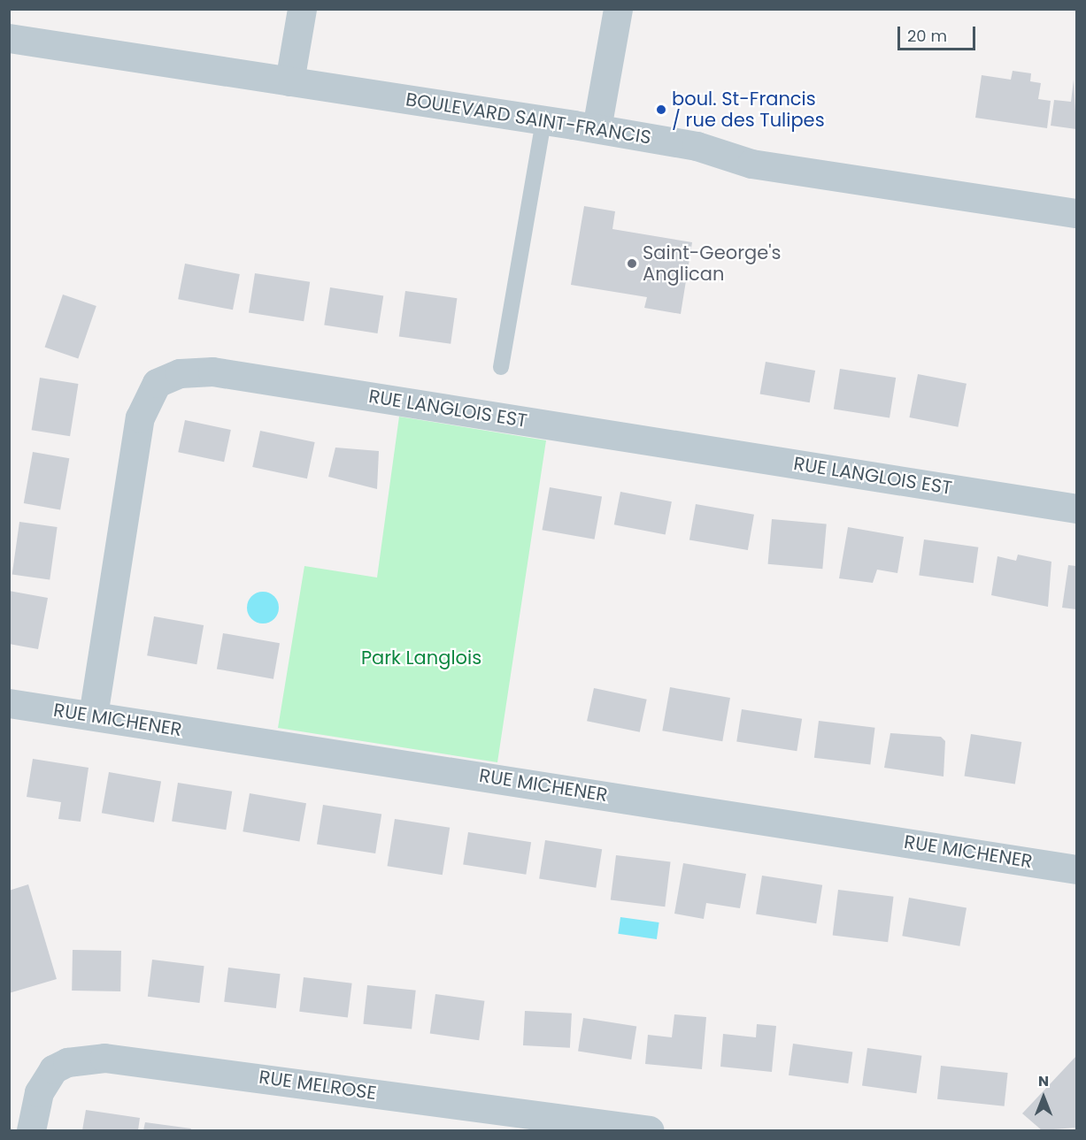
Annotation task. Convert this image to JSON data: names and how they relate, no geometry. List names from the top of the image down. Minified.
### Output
{"streets":{"street":["BOULEVARD SAINT-FRANCIS","RUE LANGLOIS EST","RUE MICHENER","RUE MELROSE"]},"crossings":[["RUE LANGLOIS EST","RUE MICHENER"]],"parks":["Park Langlois"],"places":["boul. St-Francis / rue des Tulipes","Saint-George's Anglican"],"scale_bar":"20 m","north":"top"}
